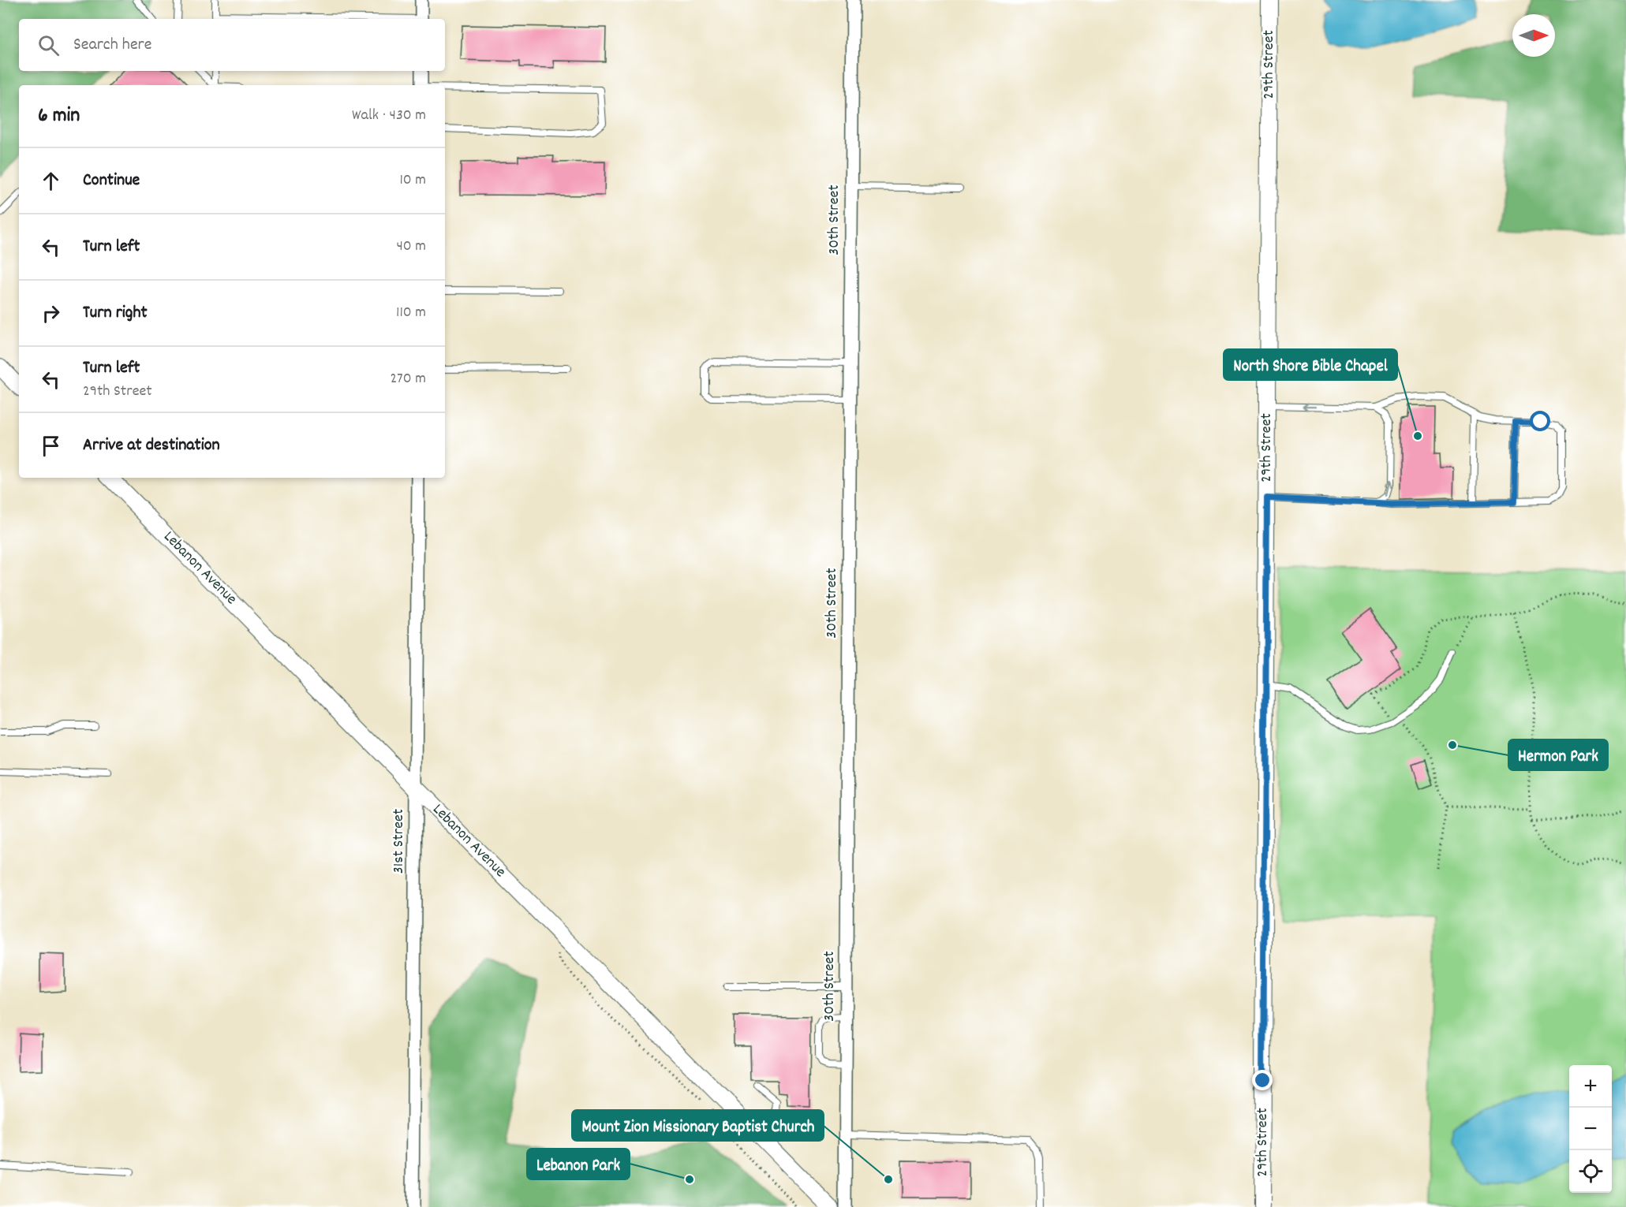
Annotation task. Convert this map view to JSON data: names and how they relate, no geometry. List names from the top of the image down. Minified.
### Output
{"streets":{"street":["29th Street","30th Street","Lebanon Avenue","31st Street"]},"crossings":[["Lebanon Avenue","31st Street"]],"places":["North Shore Bible Chapel","Hermon Park","Lebanon Park","Mount Zion Missionary Baptist Church"],"north":"right","page":{"search":"Search here","heading":["6 min","Walk · 430 m"],"list":[["Continue","10 m"],["Turn left","40 m"],["Turn right","110 m"],["Turn left","29th Street","270 m"],"Arrive at destination"],"map_buttons":["+","−"]}}
